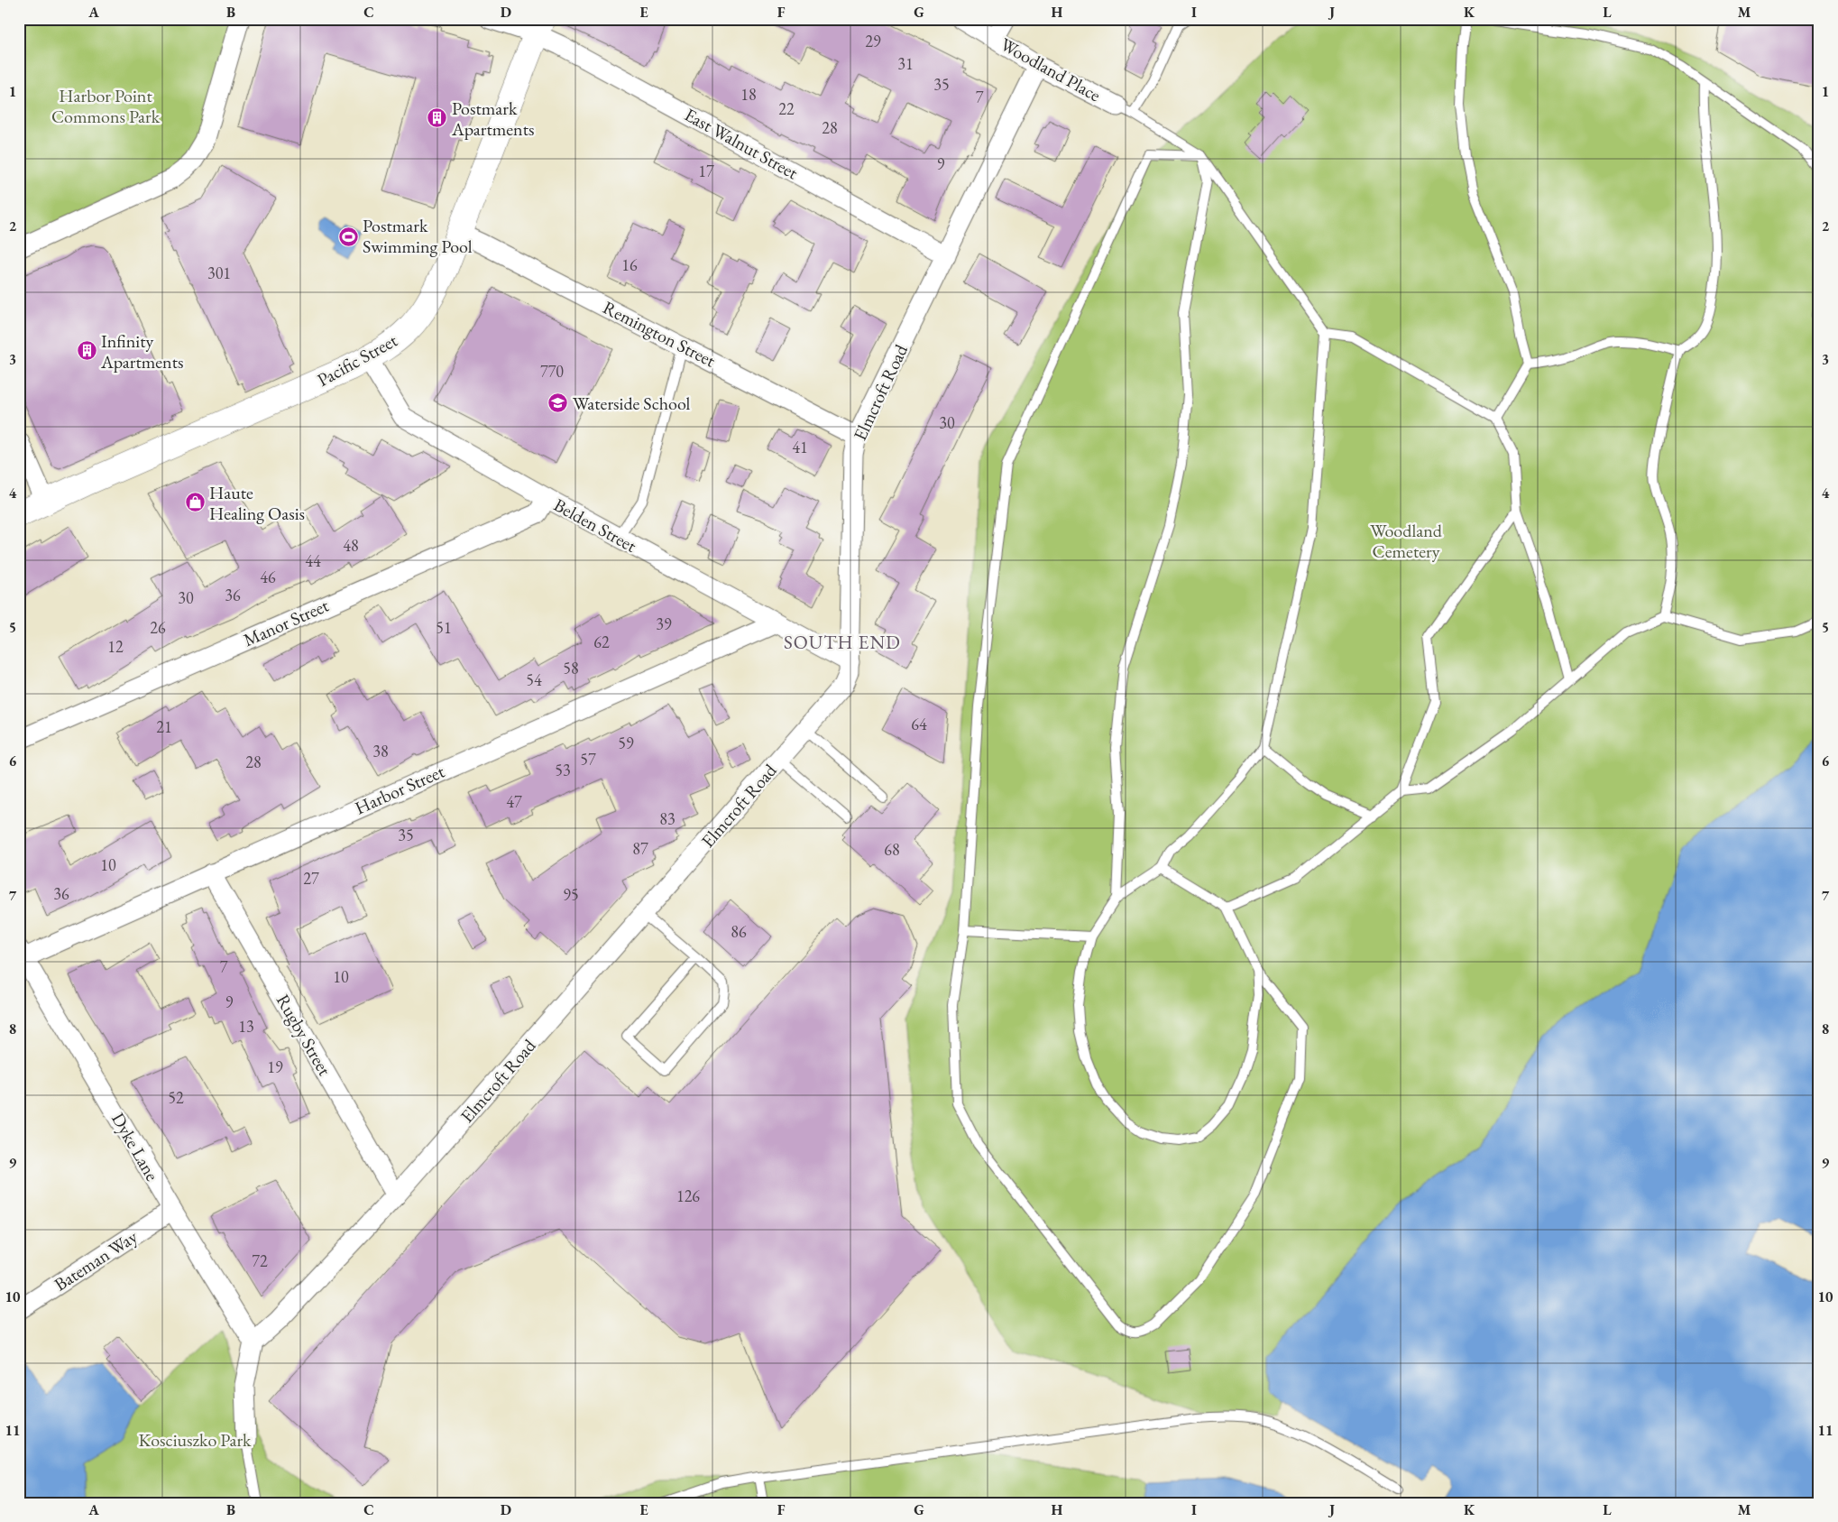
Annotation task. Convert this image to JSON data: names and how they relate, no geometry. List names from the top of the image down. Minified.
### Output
{"streets":{"street":["Woodland Place","East Walnut Street","Remington Street","Pacific Street","Elmcroft Road","Belden Street","Manor Street","Harbor Street","Rugby Street","Dyke Lane","Bateman Way"]},"crossings":[["Woodland Place","Elmcroft Road"],["East Walnut Street","Pacific Street"],["East Walnut Street","Elmcroft Road"],["Remington Street","Pacific Street"],["Remington Street","Elmcroft Road"],["Pacific Street","Belden Street"],["Elmcroft Road","Belden Street"],["Elmcroft Road","Rugby Street"],["Elmcroft Road","Dyke Lane"],["Belden Street","Manor Street"],["Belden Street","Harbor Street"],["Harbor Street","Rugby Street"],["Harbor Street","Dyke Lane"],["Dyke Lane","Bateman Way"]],"districts":["SOUTH END"],"parks":["Harbor Point Commons Park","Woodland Cemetery","Kosciuszko Park"],"places":{"building":["Postmark Apartments","Infinity Apartments"],"sports":["Postmark Swimming Pool"],"school or university":["Waterside School"],"shop":["Haute Healing Oasis"]},"house_numbers":["29","31","35","18","7","22","28","9","17","16","301","770","30","41","48","44","46","36","30","39","26","51","62","12","58","54","64","21","59","38","57","28","53","47","83","35","87","68","10","27","36","95","86","7","10","9","13","19","52","126","72"],"grid":{"columns":["A","B","C","D","E","F","G","H","I","J","K","L","M"],"rows":["1","2","3","4","5","6","7","8","9","10","11"]}}
